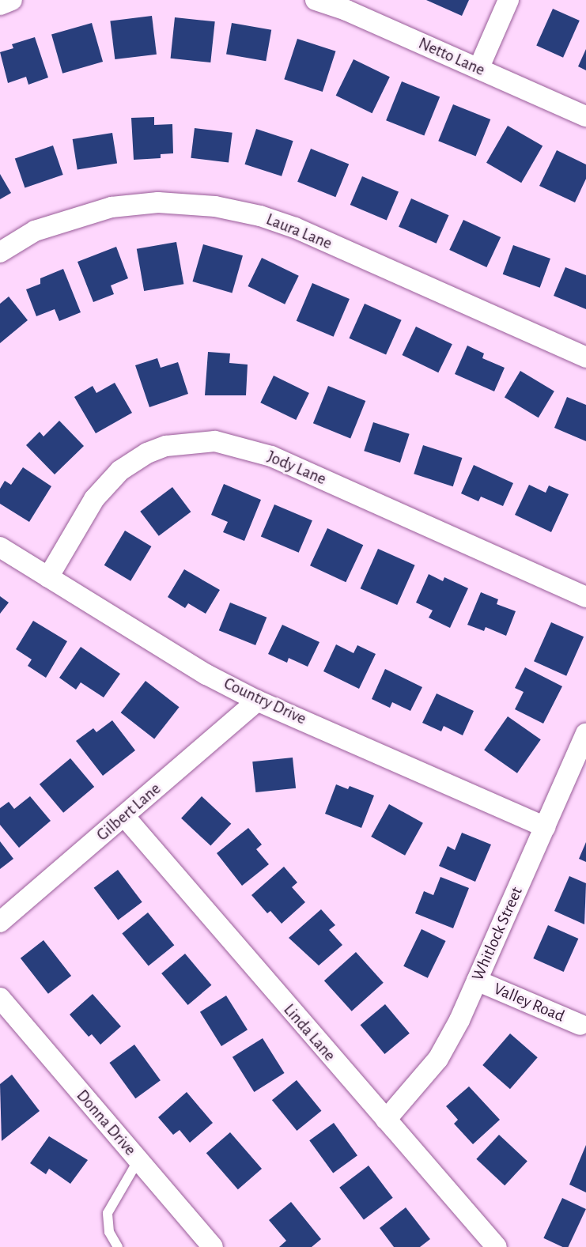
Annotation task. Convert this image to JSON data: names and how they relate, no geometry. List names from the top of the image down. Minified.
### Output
{"streets":{"street":["Netto Lane","Laura Lane","Jody Lane","Country Drive","Gilbert Lane","Whitlock Street","Valley Road","Linda Lane","Donna Drive"]},"crossings":[["Jody Lane","Country Drive"],["Country Drive","Gilbert Lane"],["Country Drive","Whitlock Street"],["Gilbert Lane","Linda Lane"],["Whitlock Street","Valley Road"],["Whitlock Street","Linda Lane"]]}
